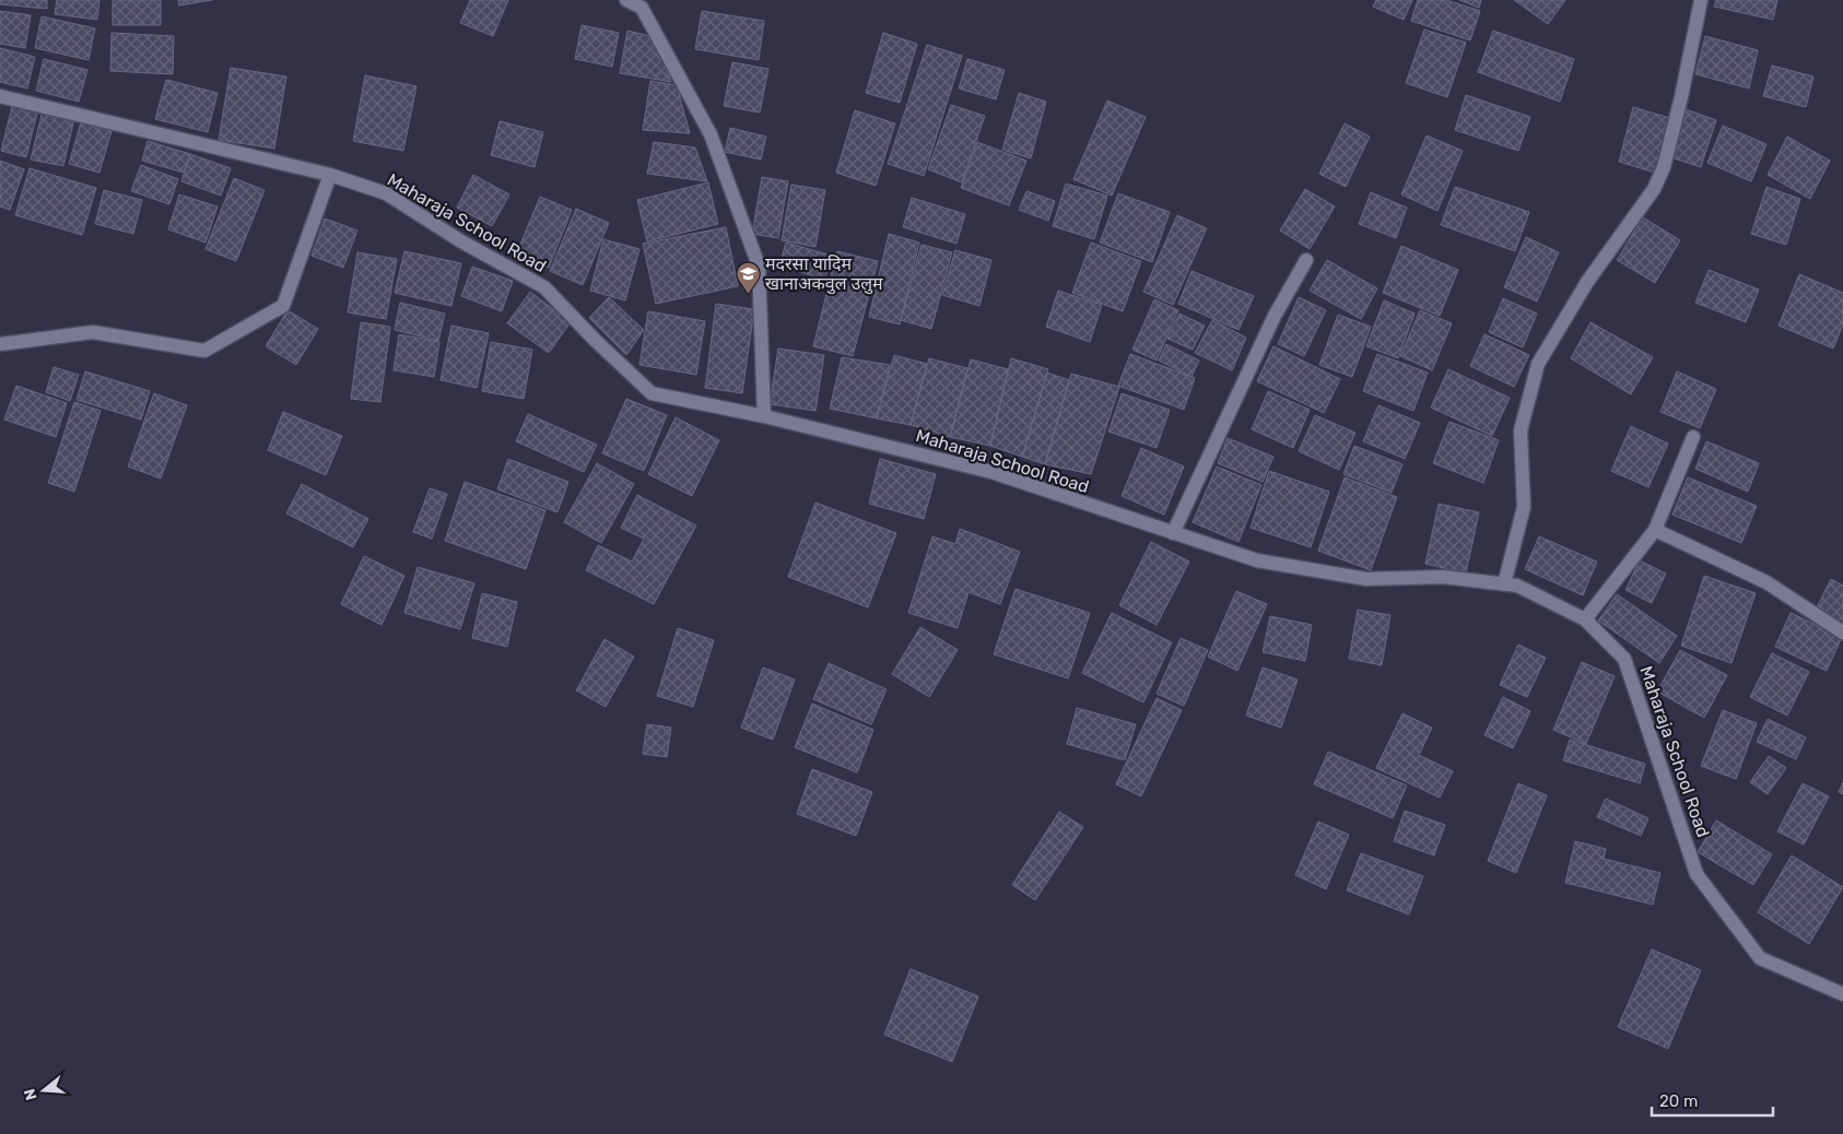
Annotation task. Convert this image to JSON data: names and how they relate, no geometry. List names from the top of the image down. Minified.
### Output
{"streets":{"street":["Maharaja School Road"]},"places":{"school or university":["मदरसा यादिम खानाअकवुल उलुम"]},"scale_bar":"20 m","north":"left"}
